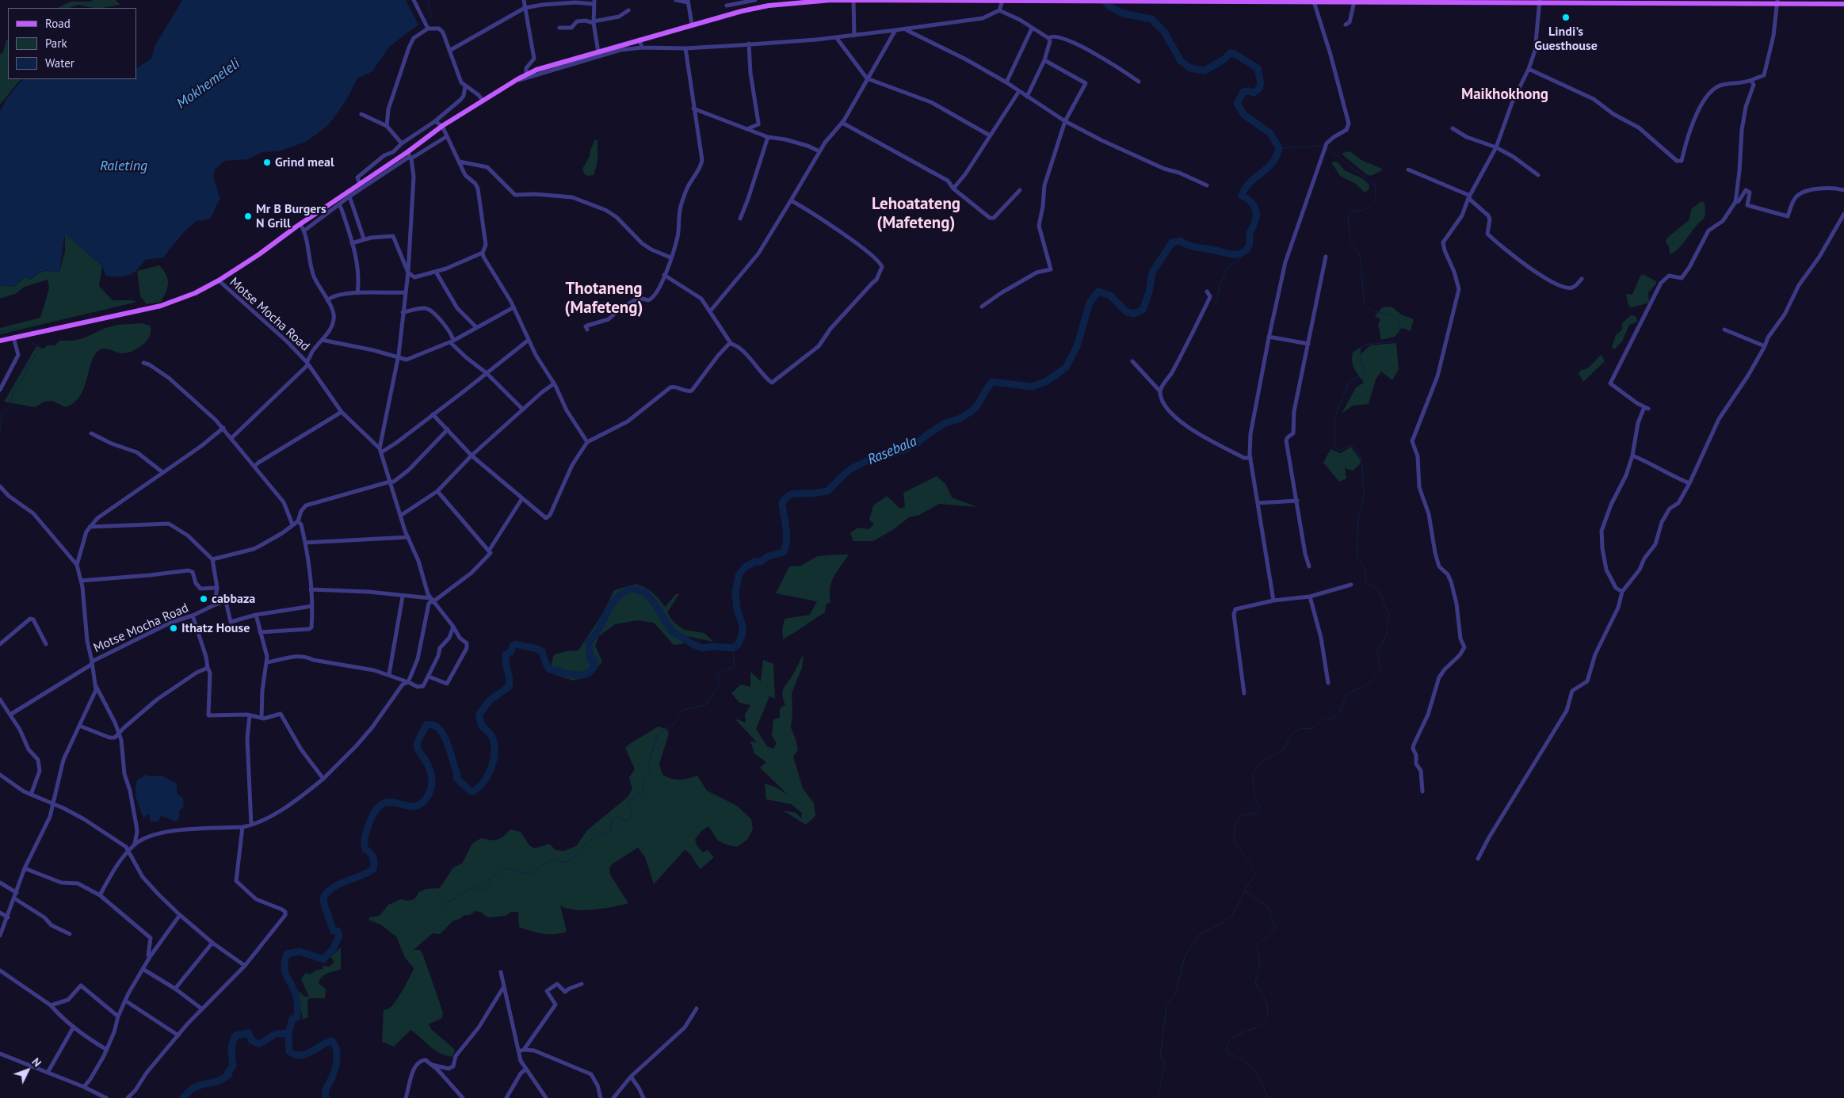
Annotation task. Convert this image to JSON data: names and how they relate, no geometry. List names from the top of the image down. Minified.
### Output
{"streets":{"street":["Motse Mocha Road"]},"districts":["Maikhokhong","Lehoatateng (Mafeteng)","Thotaneng (Mafeteng)"],"water":["Mokhemeleli","Raleting","Rasebala"],"places":["Lindi's Guesthouse","Grind meal","Mr B Burgers N Grill","cabbaza","Ithatz House"],"legend":["Road","Park","Water"],"north":"top right"}
